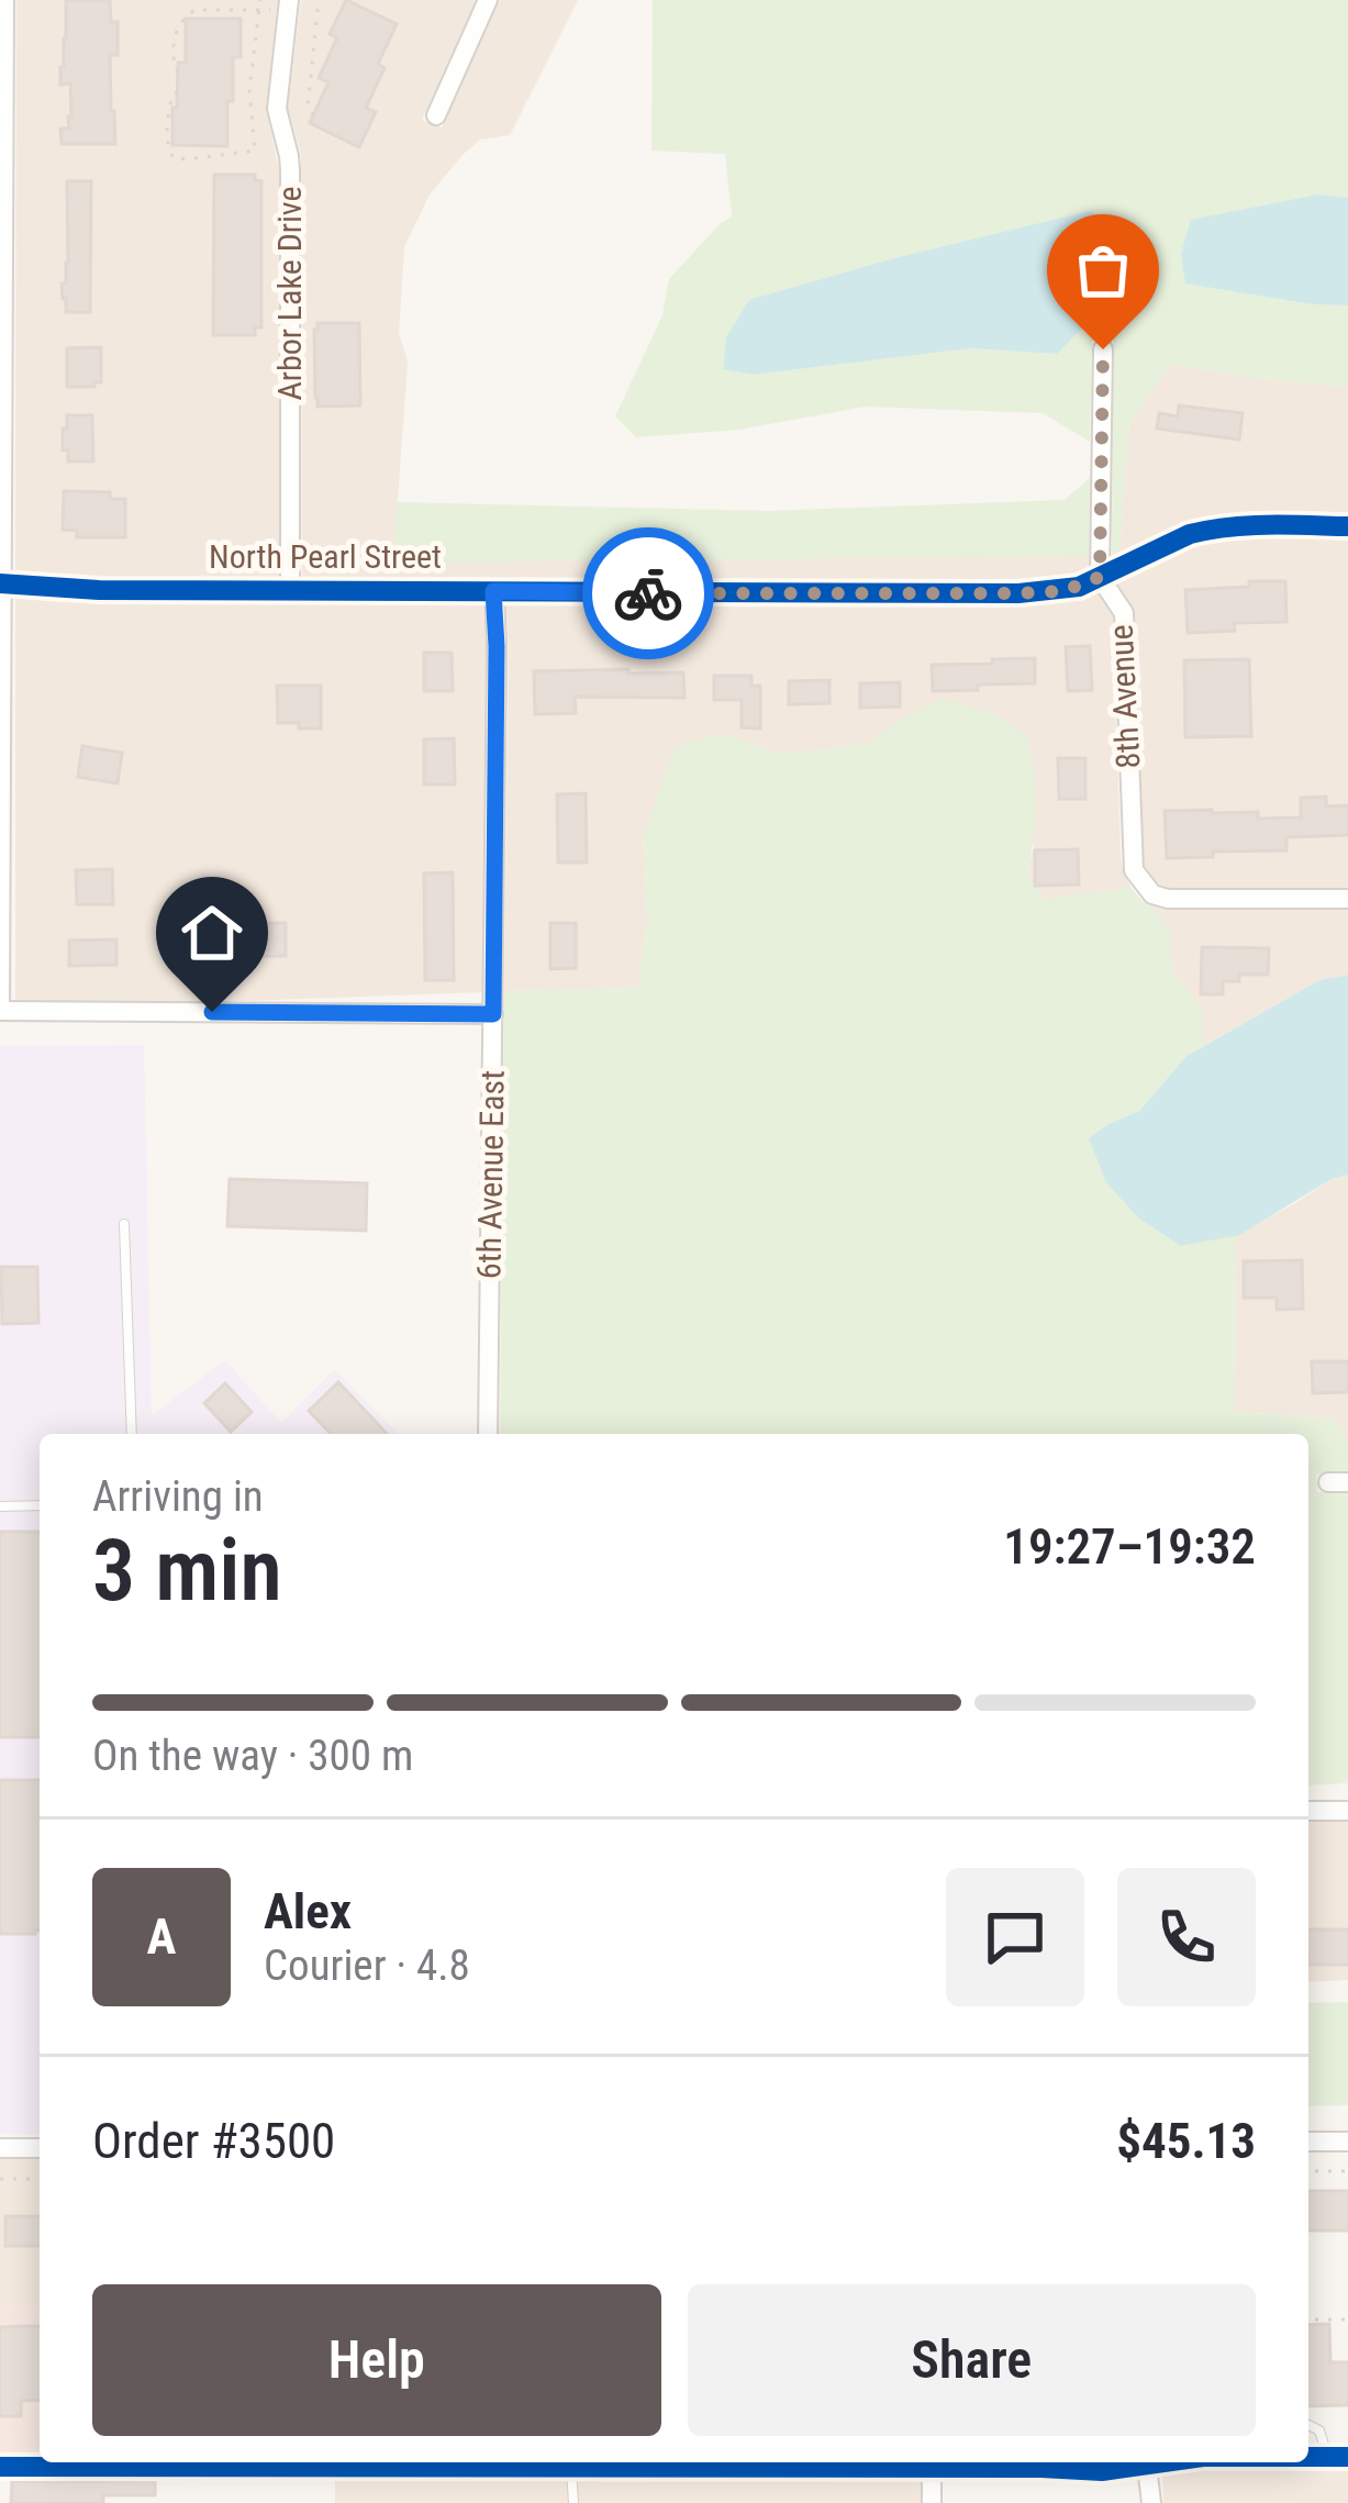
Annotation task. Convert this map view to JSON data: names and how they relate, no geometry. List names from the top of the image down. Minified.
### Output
{"streets":{"street":["Arbor Lake Drive","North Pearl Street","8th Avenue","6th Avenue East"]},"crossings":[["Arbor Lake Drive","North Pearl Street"],["North Pearl Street","8th Avenue"],["North Pearl Street","6th Avenue East"]],"page":{"heading":["3 min","Arriving in","19:27–19:32"],"panel":["Alex","Courier · 4.8","Order #3500","$45.13"],"bar":"On the way · 300 m","round":"A","buttons":["Help","Share"]}}
